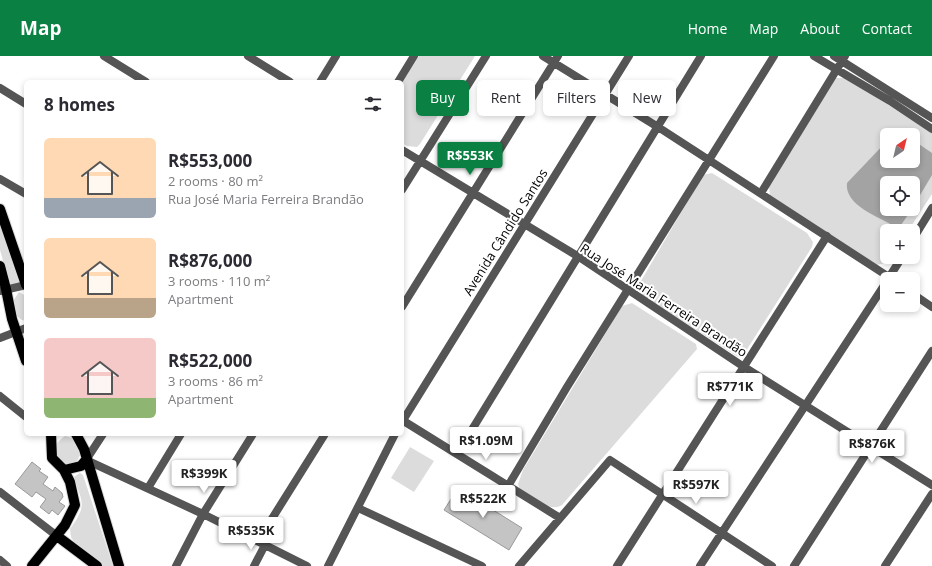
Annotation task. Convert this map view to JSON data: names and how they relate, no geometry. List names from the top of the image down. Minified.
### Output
{"streets":{"street":["Avenida Cândido Santos","Rua José Maria Ferreira Brandão"]},"crossings":[["Avenida Cândido Santos","Rua José Maria Ferreira Brandão"]],"north":"top right","page":{"header":"Map","nav":["Home","Map","About","Contact"],"chip":["Buy","Rent","Filters","New"],"heading":"8 homes","map_buttons":["+","−"],"list":[{"name":"R$553,000","note":"2 rooms · 80 m² · Rua José Maria Ferreira Brandão"},{"name":"R$876,000","note":"3 rooms · 110 m² · Apartment"},{"name":"R$522,000","note":"3 rooms · 86 m² · Apartment"}],"price":["R$553K","R$771K","R$1.09M","R$876K","R$399K","R$597K","R$522K","R$535K"]}}
